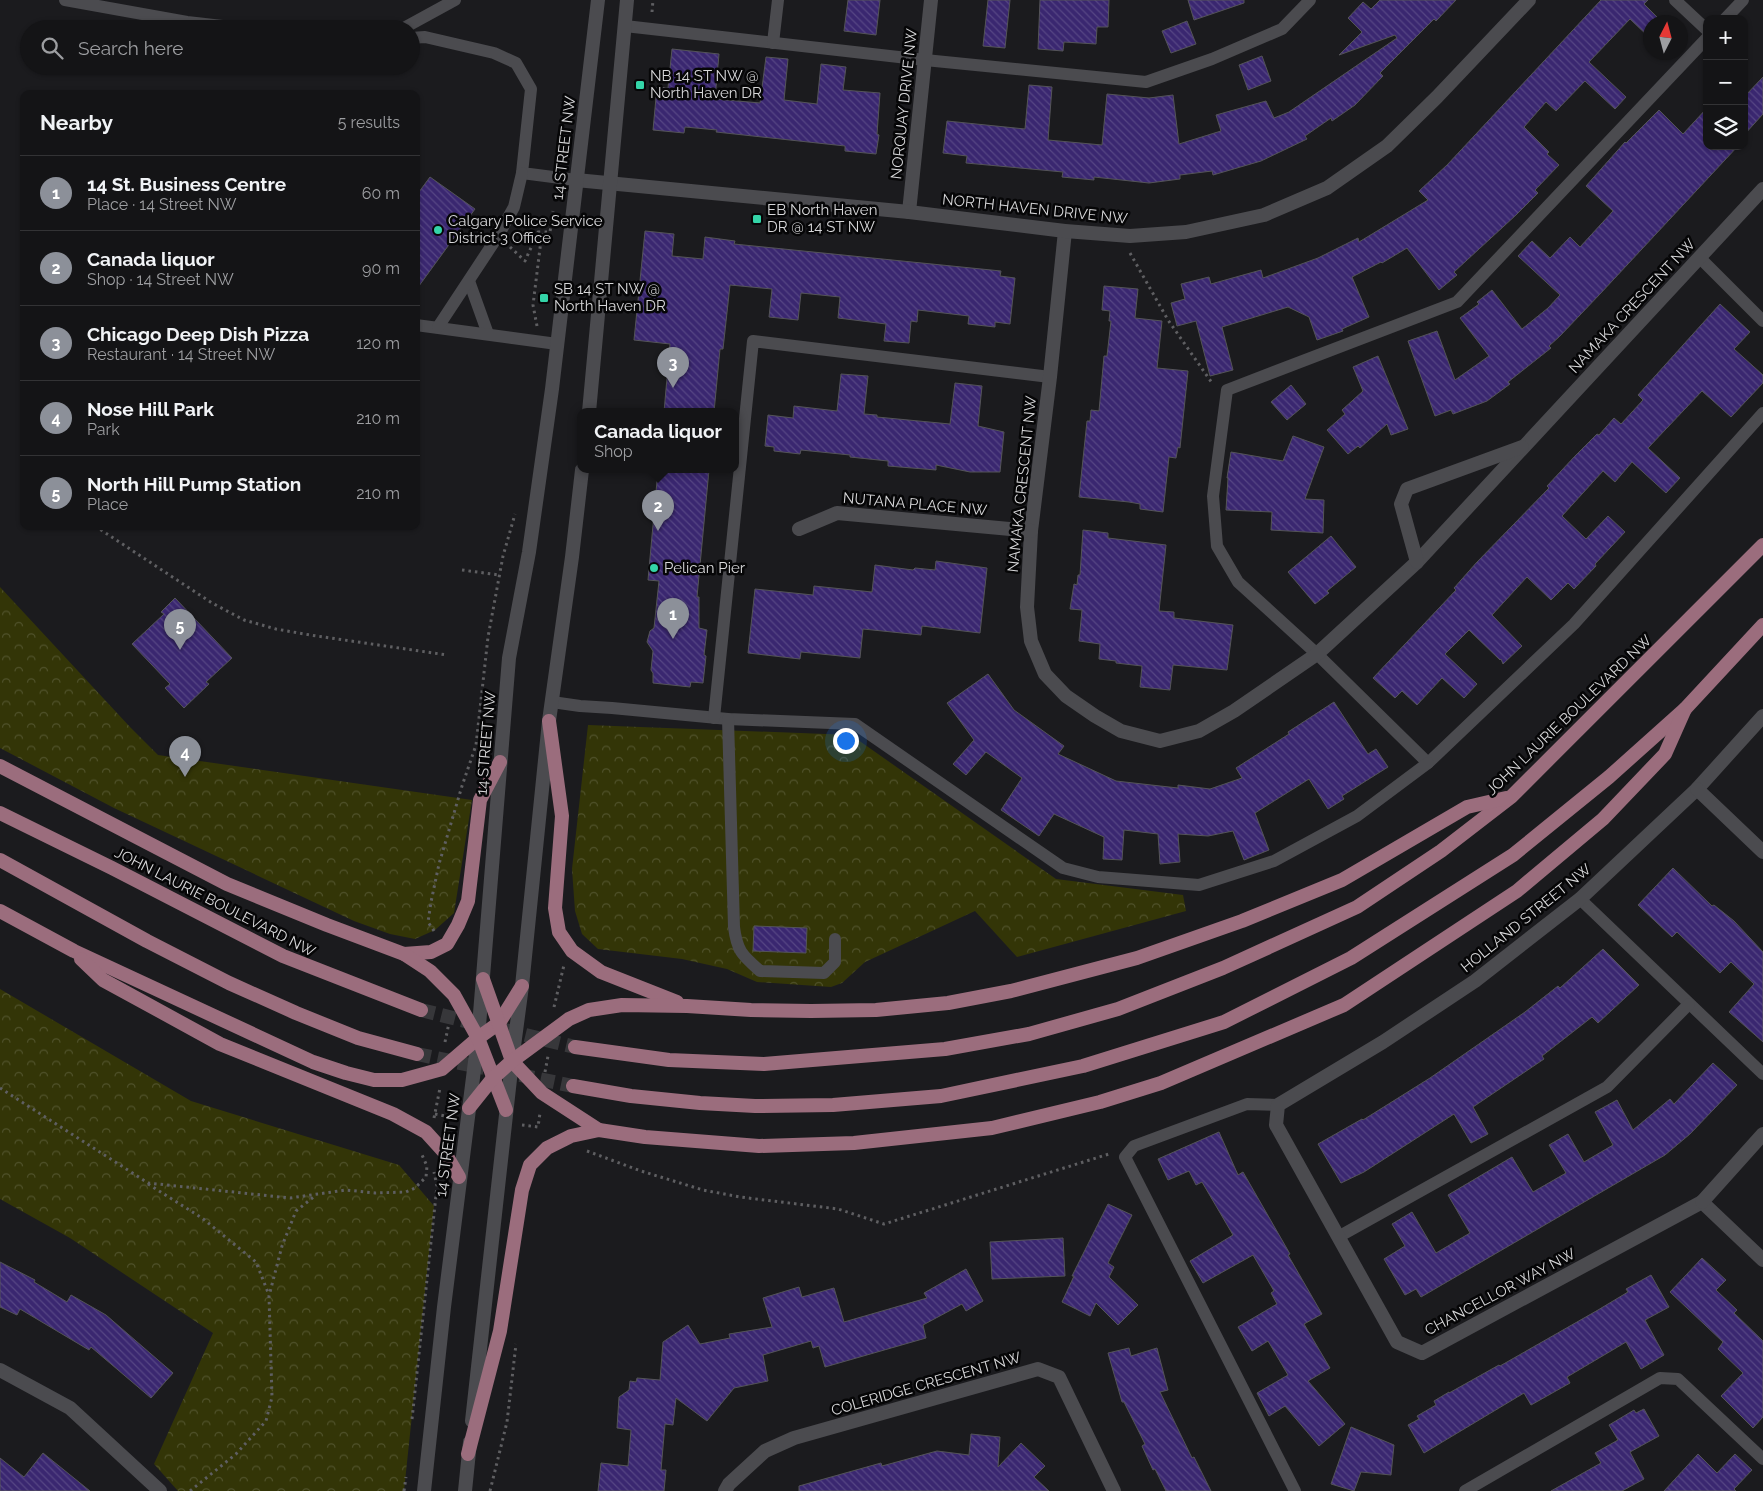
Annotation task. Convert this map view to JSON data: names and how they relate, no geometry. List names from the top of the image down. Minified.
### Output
{"streets":{"main road":["JOHN LAURIE BOULEVARD NW"],"street":["NORQUAY DRIVE NW","14 STREET NW","NORTH HAVEN DRIVE NW","NAMAKA CRESCENT NW","NUTANA PLACE NW","HOLLAND STREET NW","CHANCELLOR WAY NW","COLERIDGE CRESCENT NW"]},"crossings":[["NORQUAY DRIVE NW","NORTH HAVEN DRIVE NW"],["14 STREET NW","NORTH HAVEN DRIVE NW"],["NORTH HAVEN DRIVE NW","NAMAKA CRESCENT NW"],["NAMAKA CRESCENT NW","NUTANA PLACE NW"],["HOLLAND STREET NW","CHANCELLOR WAY NW"]],"places":{"transit":["NB 14 ST NW @ North Haven DR","EB North Haven DR @ 14 ST NW","SB 14 ST NW @ North Haven DR"],"other":["Calgary Police Service District 3 Office","Pelican Pier"]},"north":"top","page":{"map_buttons":["+","−"],"search":"Search here","heading":["Nearby","5 results"],"list":[{"mark":"1","name":"14 St. Business Centre","note":"Place · 14 Street NW","value":"60 m"},{"mark":"2","name":"Canada liquor","note":"Shop · 14 Street NW","value":"90 m"},{"mark":"3","name":"Chicago Deep Dish Pizza","note":"Restaurant · 14 Street NW","value":"120 m"},{"mark":"4","name":"Nose Hill Park","note":"Park","value":"210 m"},{"mark":"5","name":"North Hill Pump Station","note":"Place","value":"210 m"}],"pins":["3","2","1","5","4"],"popup":["Canada liquor","Shop"]}}
